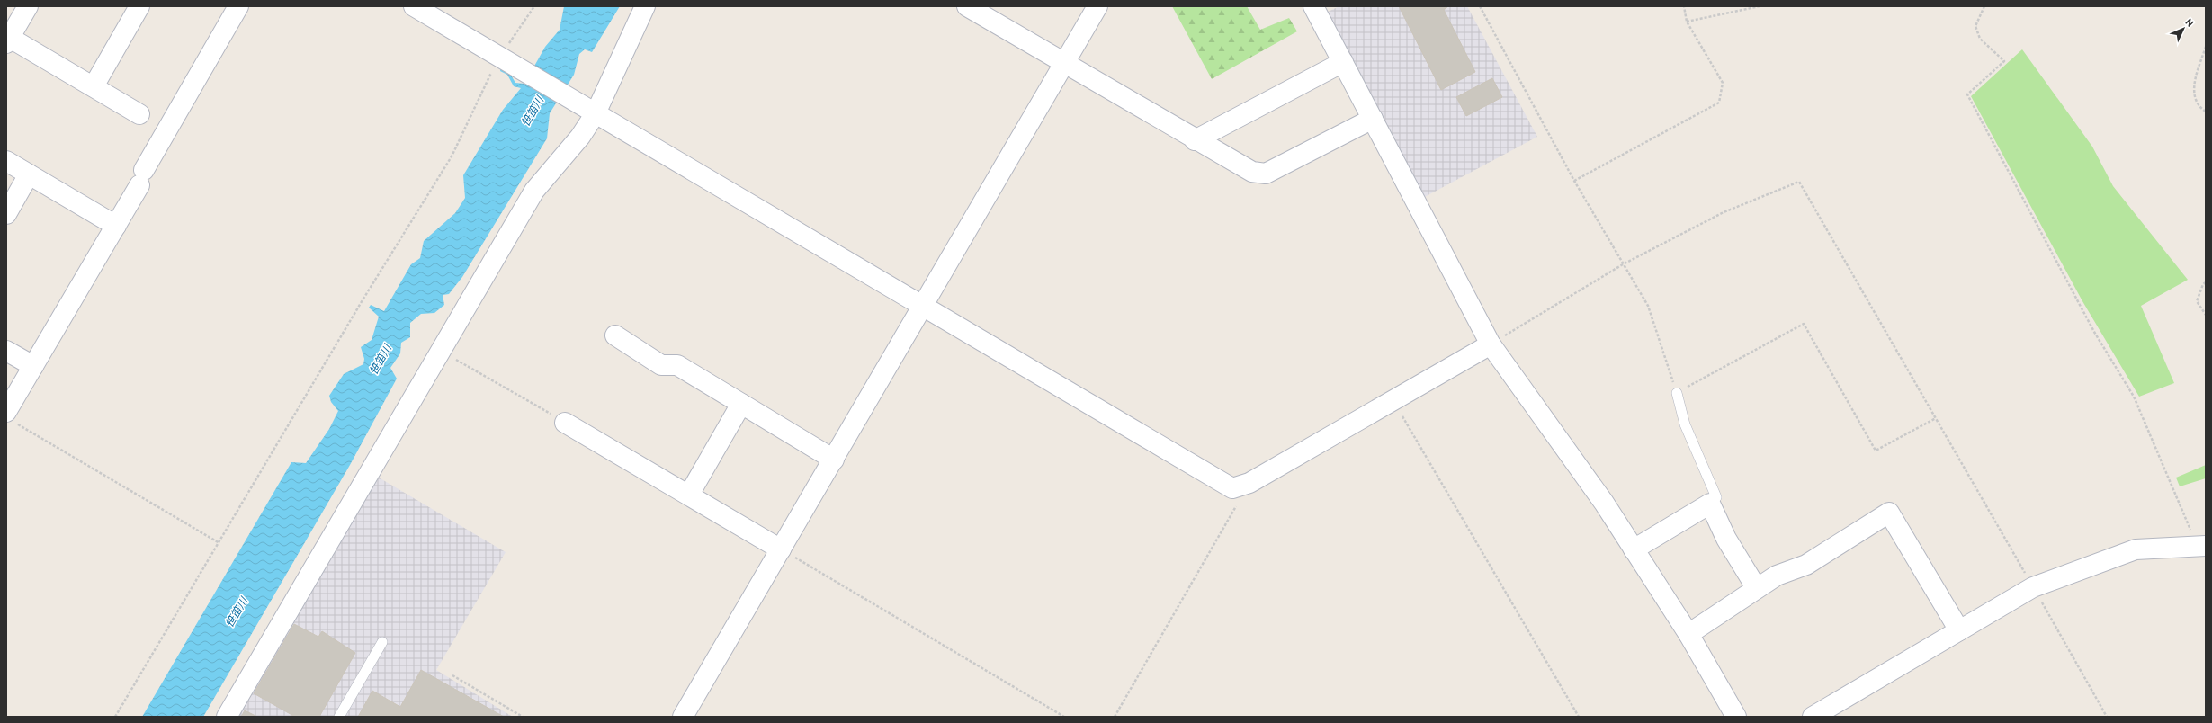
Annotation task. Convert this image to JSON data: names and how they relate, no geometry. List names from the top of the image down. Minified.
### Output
{"water":["笹笛川"],"north":"top right"}
